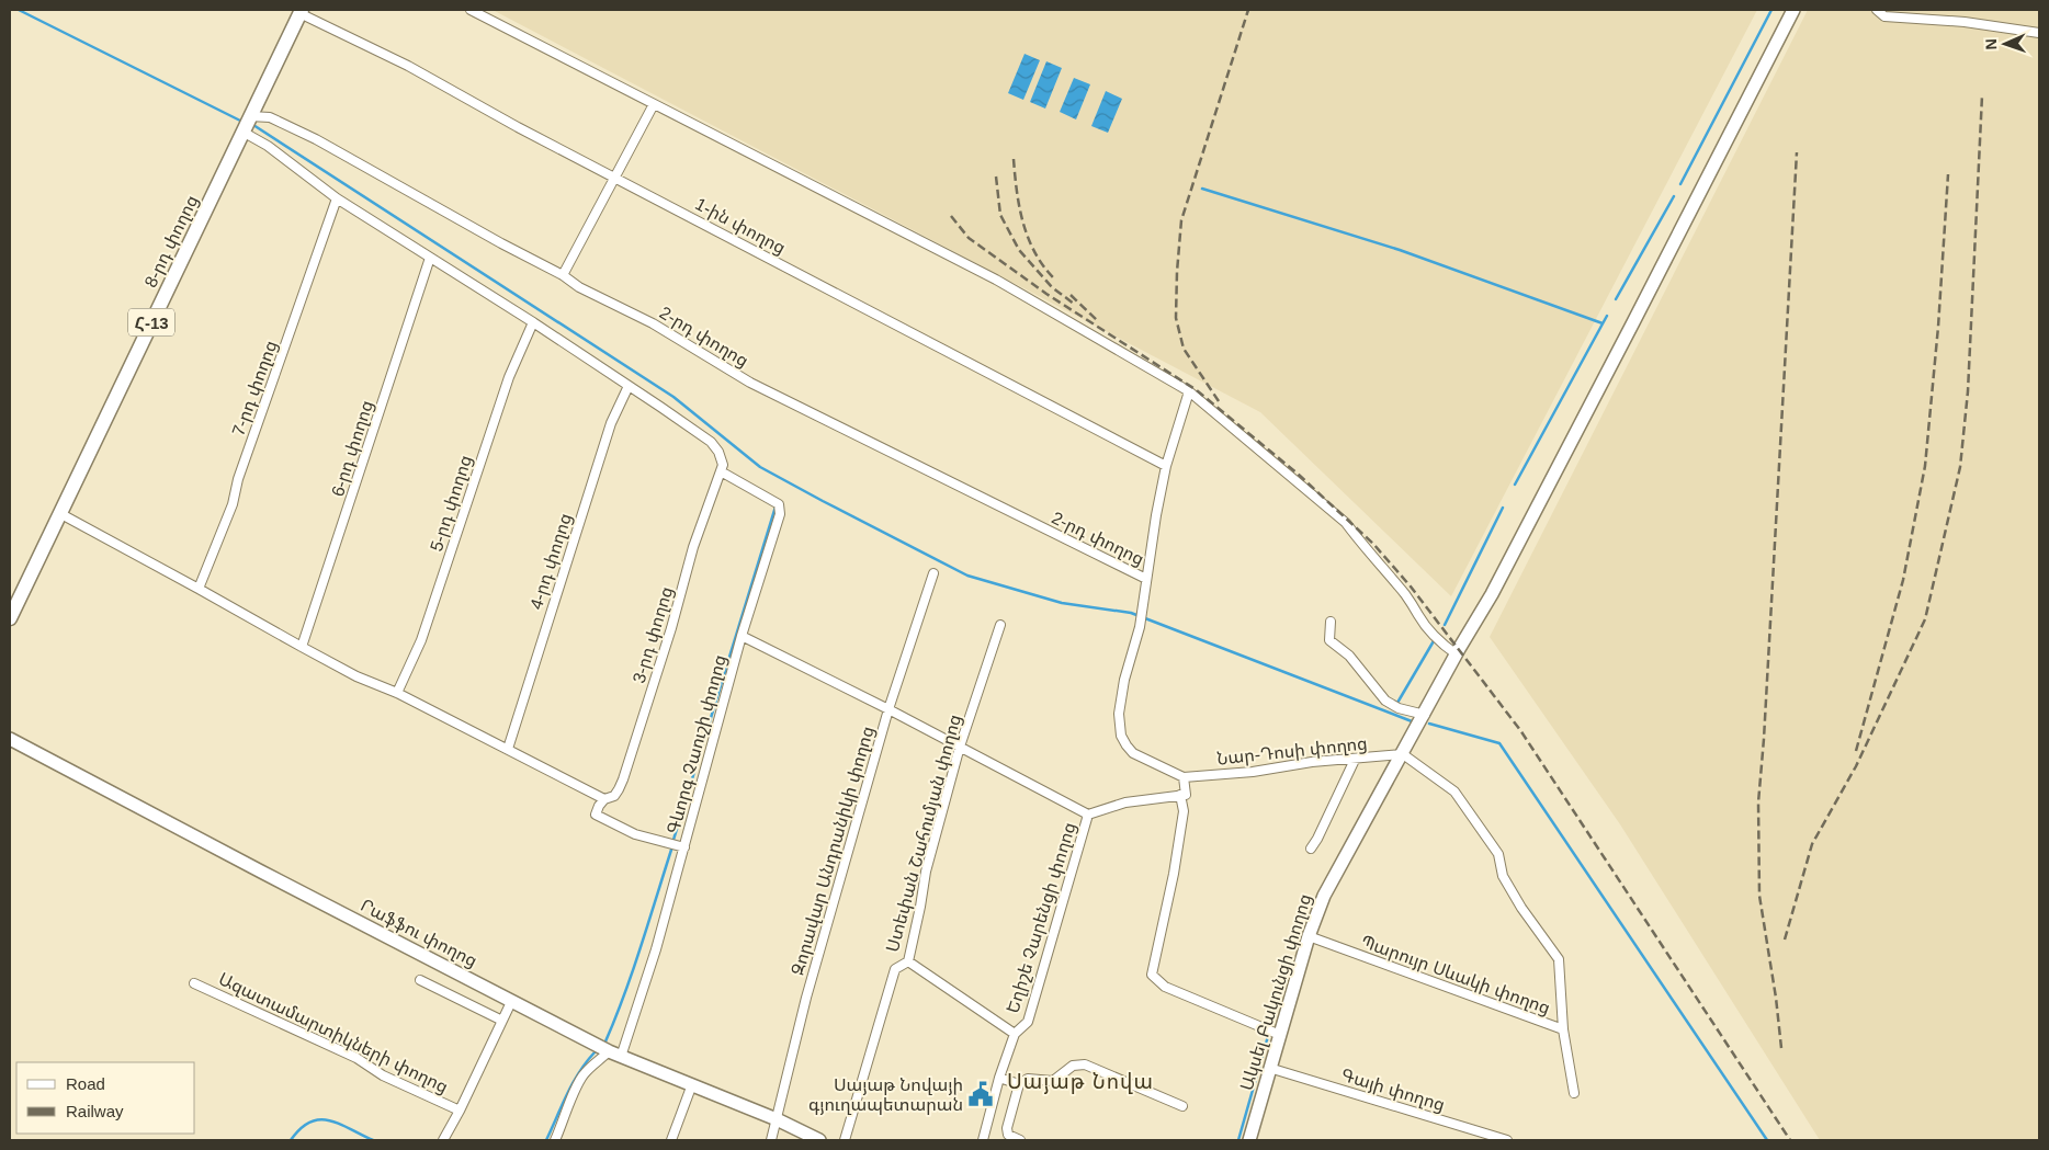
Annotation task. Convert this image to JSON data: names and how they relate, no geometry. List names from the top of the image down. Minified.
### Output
{"streets":{"main road":["8-րդ փողոց","Հ-13","Րաֆֆու փողոց","Ակսել Բակունցի փողոց"],"street":["1-ին փողոց","2-րդ փողոց","7-րդ փողոց","6-րդ փողոց","5-րդ փողոց","4-րդ փողոց","3-րդ փողոց","Գևորգ Չաուշի փողոց","Նար-Դոսի փողոց","Ստեփան Շահումյան փողոց","Զորավար Անդրանիկի փողոց","Եղիշե Չարենցի փողոց","Պարույր Սևակի փողոց","Ազատամարտիկների փողոց","Գայի փողոց"]},"crossings":[["1-ին փողոց","Հ-13"],["8-րդ փողոց","Հ-13"],["Հ-13","2-րդ փողոց"],["3-րդ փողոց","Գևորգ Չաուշի փողոց"],["Գևորգ Չաուշի փողոց","Րաֆֆու փողոց"],["Նար-Դոսի փողոց","Ակսել Բակունցի փողոց"],["Զորավար Անդրանիկի փողոց","Րաֆֆու փողոց"],["Պարույր Սևակի փողոց","Ակսել Բակունցի փողոց"],["Ակսել Բակունցի փողոց","Գայի փողոց"]],"districts":["Սայաթ Նովա"],"places":{"public building":["Սայաթ Նովայի գյուղապետարան"]},"legend":["Road","Railway"],"north":"left"}
